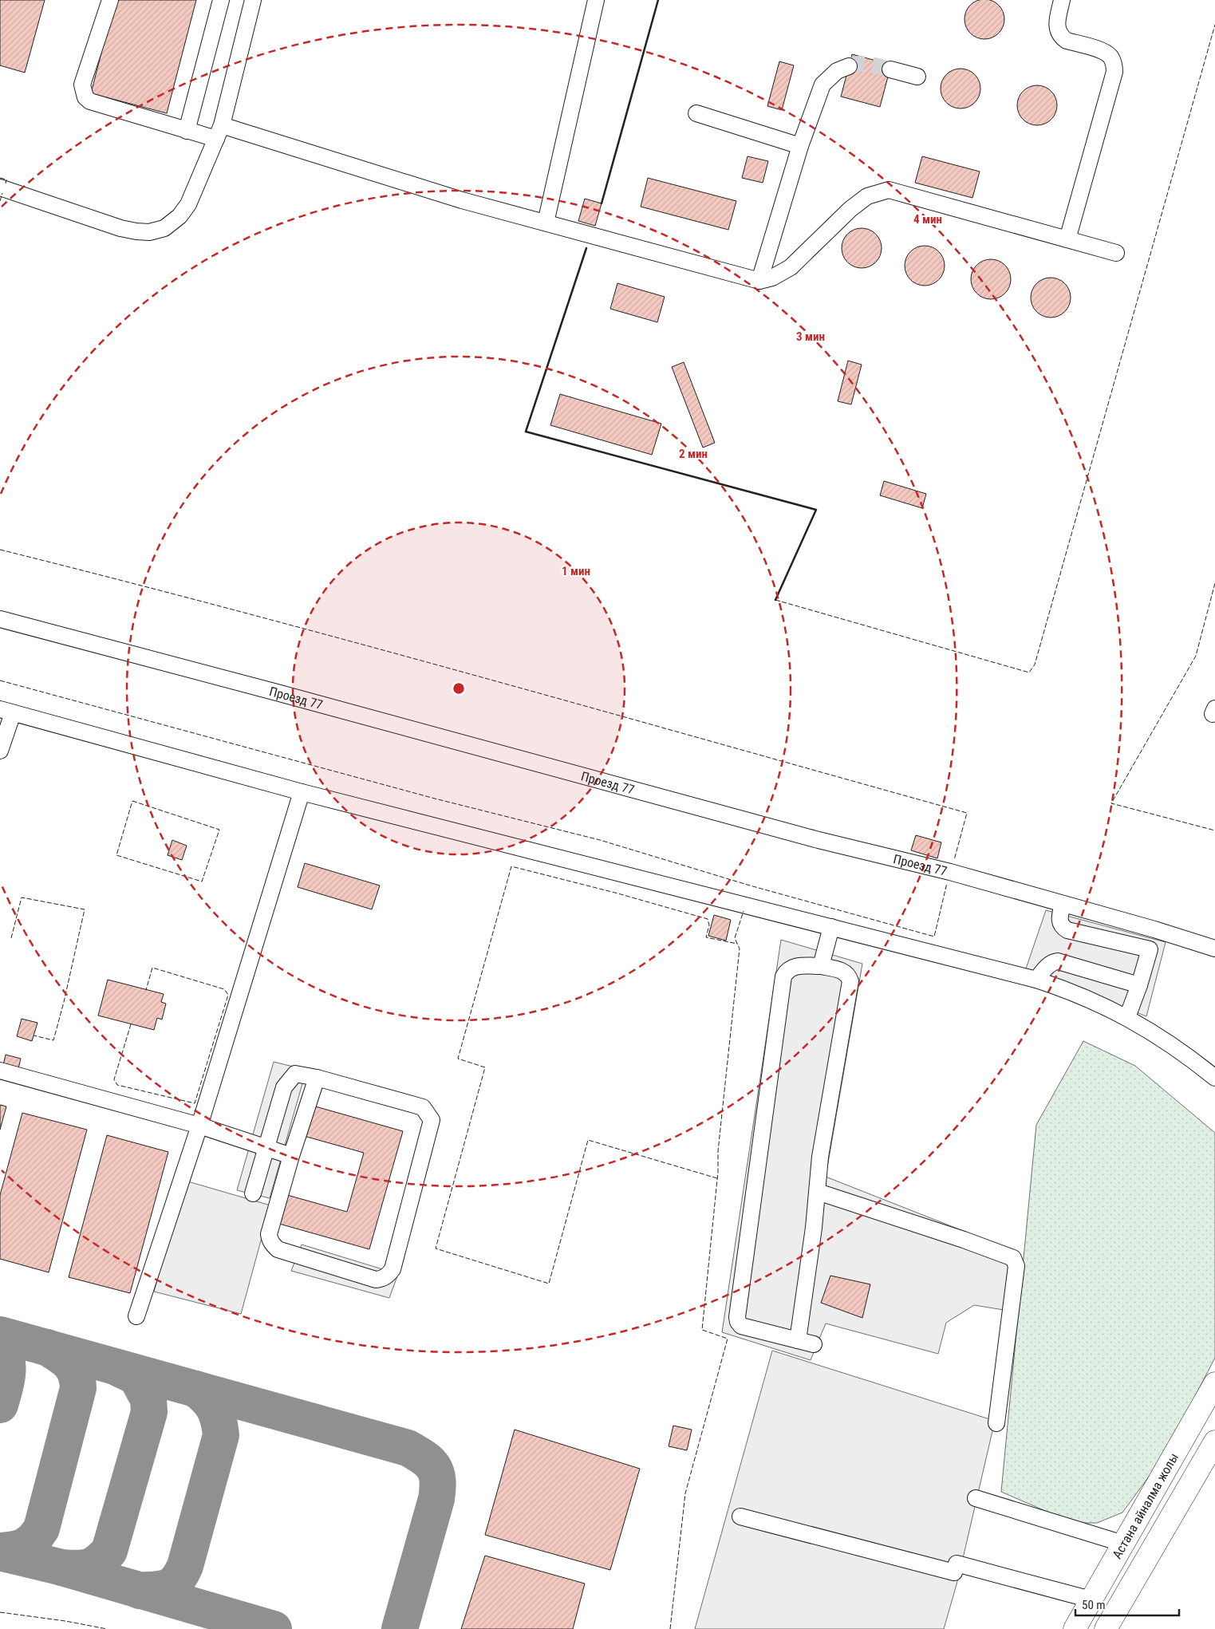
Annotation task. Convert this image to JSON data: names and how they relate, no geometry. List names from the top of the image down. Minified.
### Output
{"streets":{"highway":["Астана айналма жолы"],"lane":["Проезд 77"]},"scale_bar":"50 m","rings":["4 мин","3 мин","2 мин","1 мин"]}
